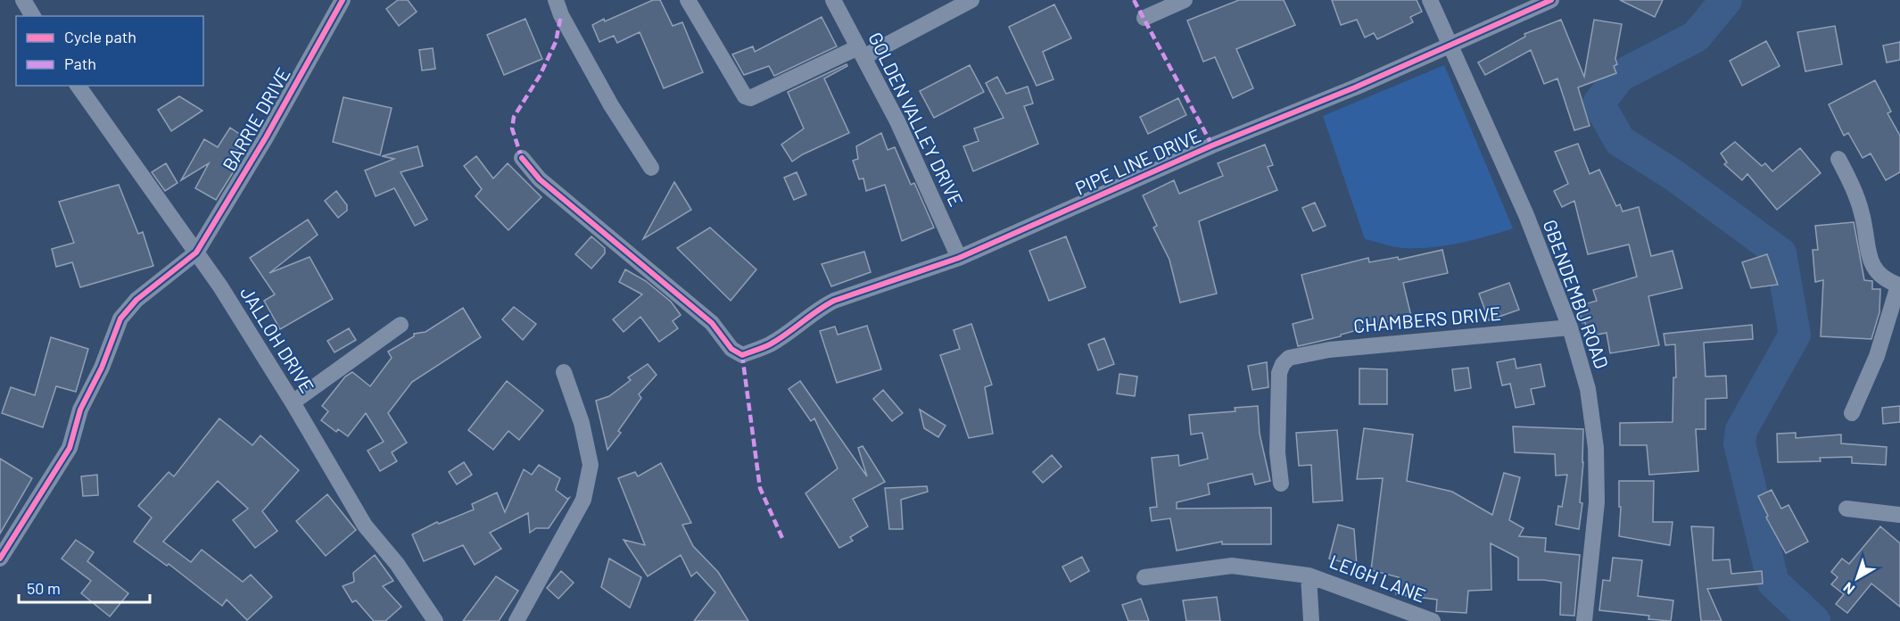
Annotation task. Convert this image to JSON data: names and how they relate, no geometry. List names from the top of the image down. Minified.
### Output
{"streets":{"street":["BARRIE DRIVE","GOLDEN VALLEY DRIVE","PIPE LINE DRIVE","GBENDEMBU ROAD","CHAMBERS DRIVE","JALLOH DRIVE","LEIGH LANE"]},"crossings":[["BARRIE DRIVE","JALLOH DRIVE"],["GOLDEN VALLEY DRIVE","PIPE LINE DRIVE"],["PIPE LINE DRIVE","GBENDEMBU ROAD"],["GBENDEMBU ROAD","CHAMBERS DRIVE"]],"legend":["Cycle path","Path"],"scale_bar":"50 m","north":"bottom left"}
